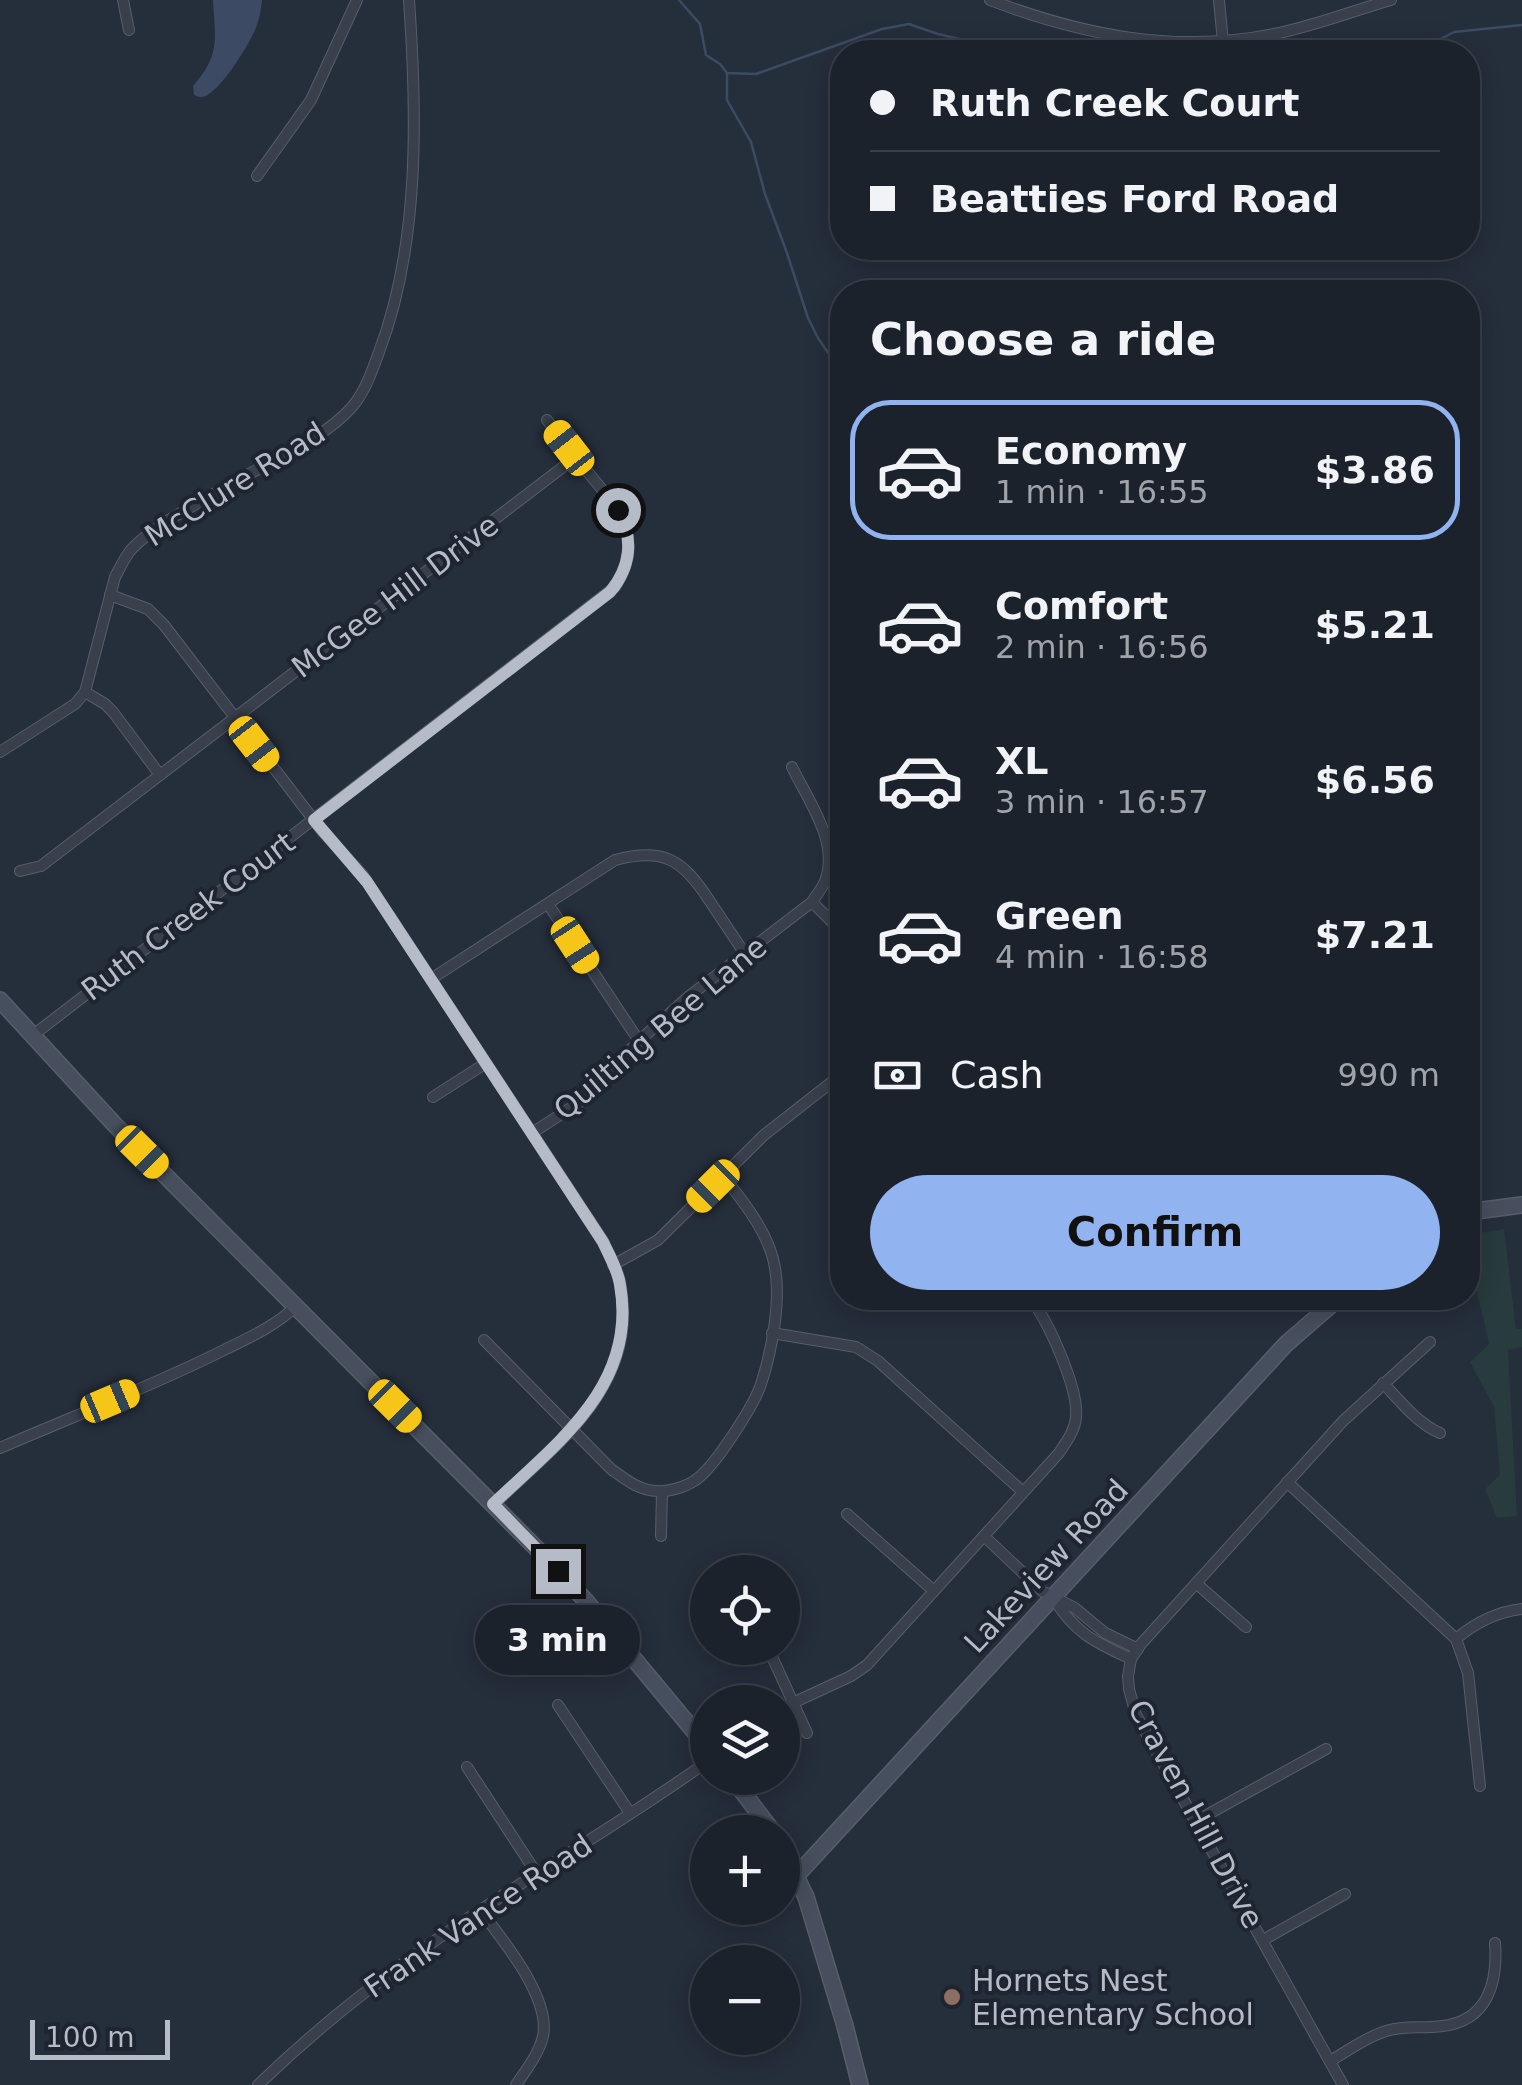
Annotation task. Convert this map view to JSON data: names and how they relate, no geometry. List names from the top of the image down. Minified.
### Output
{"streets":{"main road":["Lakeview Road"],"street":["McClure Road","McGee Hill Drive","Ruth Creek Court","Quilting Bee Lane","Craven Hill Drive","Frank Vance Road"]},"crossings":[["McGee Hill Drive","Ruth Creek Court"]],"places":["Hornets Nest Elementary School"],"scale_bar":"100 m","page":{"banner":["Ruth Creek Court","Beatties Ford Road"],"heading":"Choose a ride","list":[{"name":"Economy","note":"1 min · 16:55","value":"$3.86"},{"name":"Comfort","note":"2 min · 16:56","value":"$5.21"},{"name":"XL","note":"3 min · 16:57","value":"$6.56"},{"name":"Green","note":"4 min · 16:58","value":"$7.21"}],"pay":["Cash","990 m"],"buttons":"Confirm","map_buttons":["+","−"],"bubble":"3 min","scale":"100 m"}}
